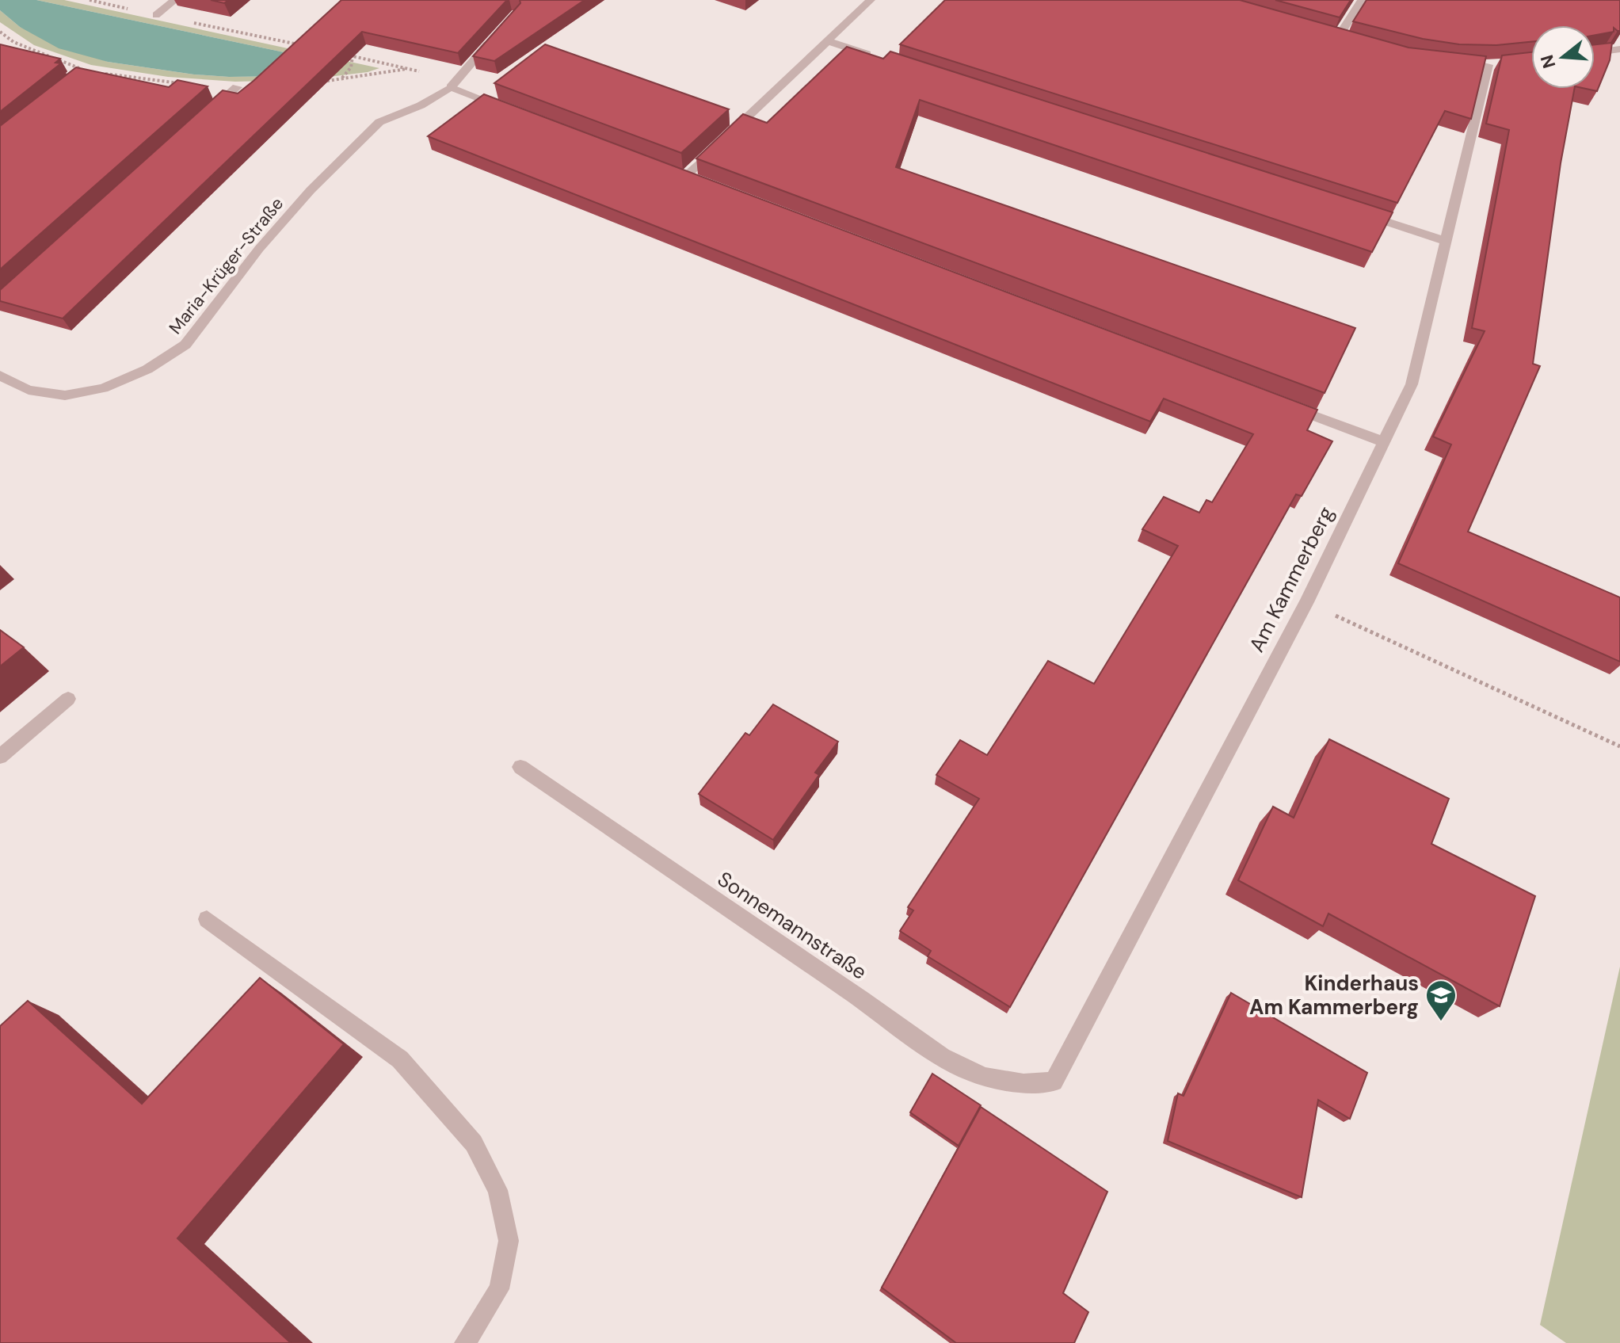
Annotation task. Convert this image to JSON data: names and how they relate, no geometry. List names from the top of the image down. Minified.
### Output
{"streets":{"street":["Maria-Krüger-Straße","Am Kammerberg","Sonnemannstraße"]},"crossings":[["Am Kammerberg","Sonnemannstraße"]],"places":{"school or university":["Kinderhaus Am Kammerberg"]},"north":"left"}
